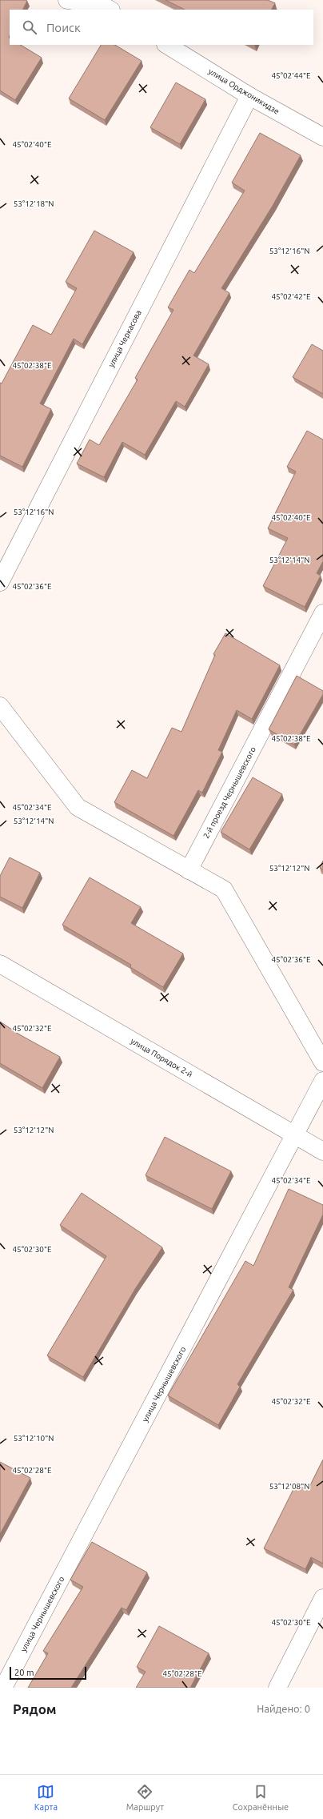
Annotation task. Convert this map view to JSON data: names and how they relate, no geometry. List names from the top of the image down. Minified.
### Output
{"streets":{"street":["улица Орджоникидзе","улица Черкасова","2-й проезд Чернышевского","улица Порядок 2-й","улица Чернышевского"]},"crossings":[["улица Орджоникидзе","улица Черкасова"],["улица Порядок 2-й","улица Чернышевского"]],"scale_bar":"20 m","page":{"search":"Поиск","scale":"20 m","heading":["Рядом","Найдено: 0"],"nav":["Карта","Маршрут","Сохранённые"]},"coordinates":["45°02'44\"E","45°02'40\"E","53°12'18\"N","53°12'16\"N","45°02'42\"E","45°02'38\"E","53°12'14\"N","45°02'36\"E","45°02'34\"E","53°12'12\"N","45°02'32\"E","45°02'30\"E","53°12'10\"N","45°02'28\"E","53°12'08\"N"]}
